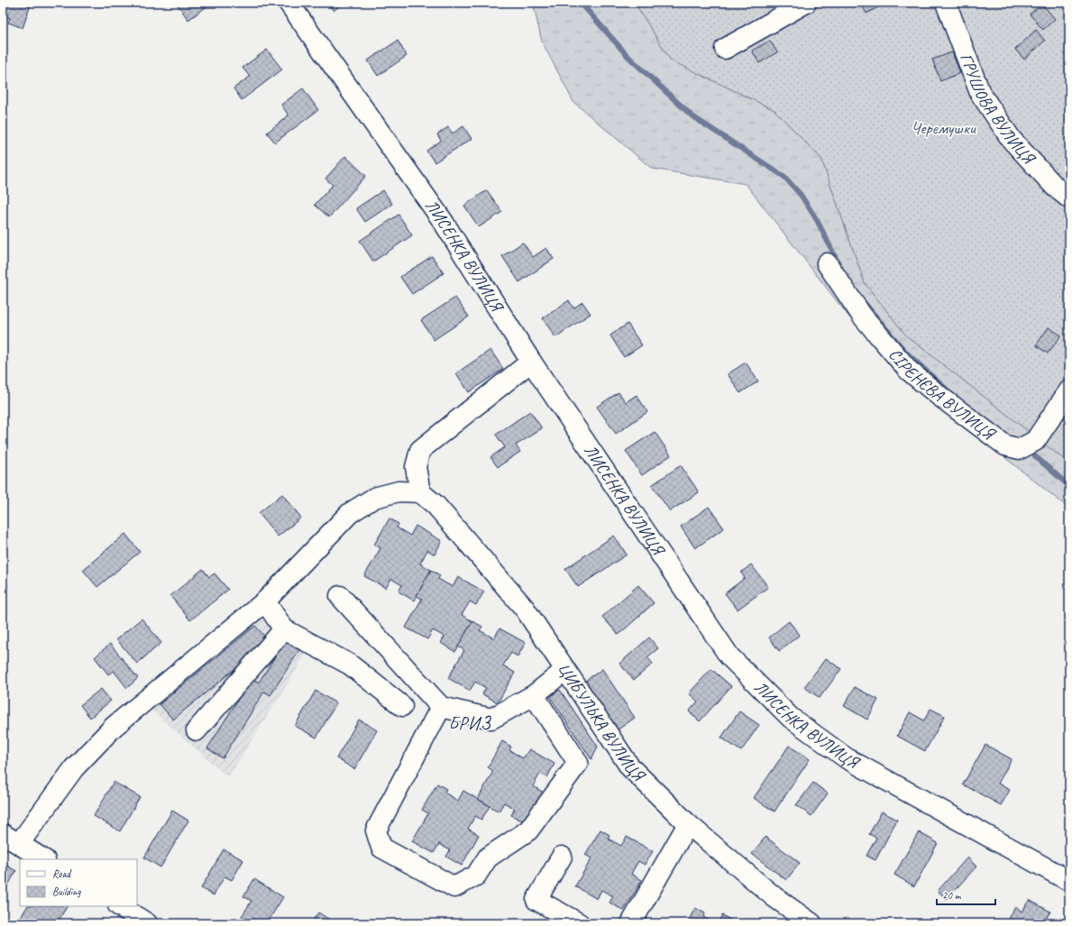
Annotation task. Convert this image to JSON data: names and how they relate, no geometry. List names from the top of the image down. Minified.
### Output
{"streets":{"street":["ГРУШОВА ВУЛИЦЯ","ЛИСЕНКА ВУЛИЦЯ","СІРЕНЄВА ВУЛИЦЯ","ЦИБУЛЬКА ВУЛИЦЯ"]},"districts":["БРИЗ"],"parks":["Черемушки"],"legend":["Road","Building"],"scale_bar":"20 m"}
